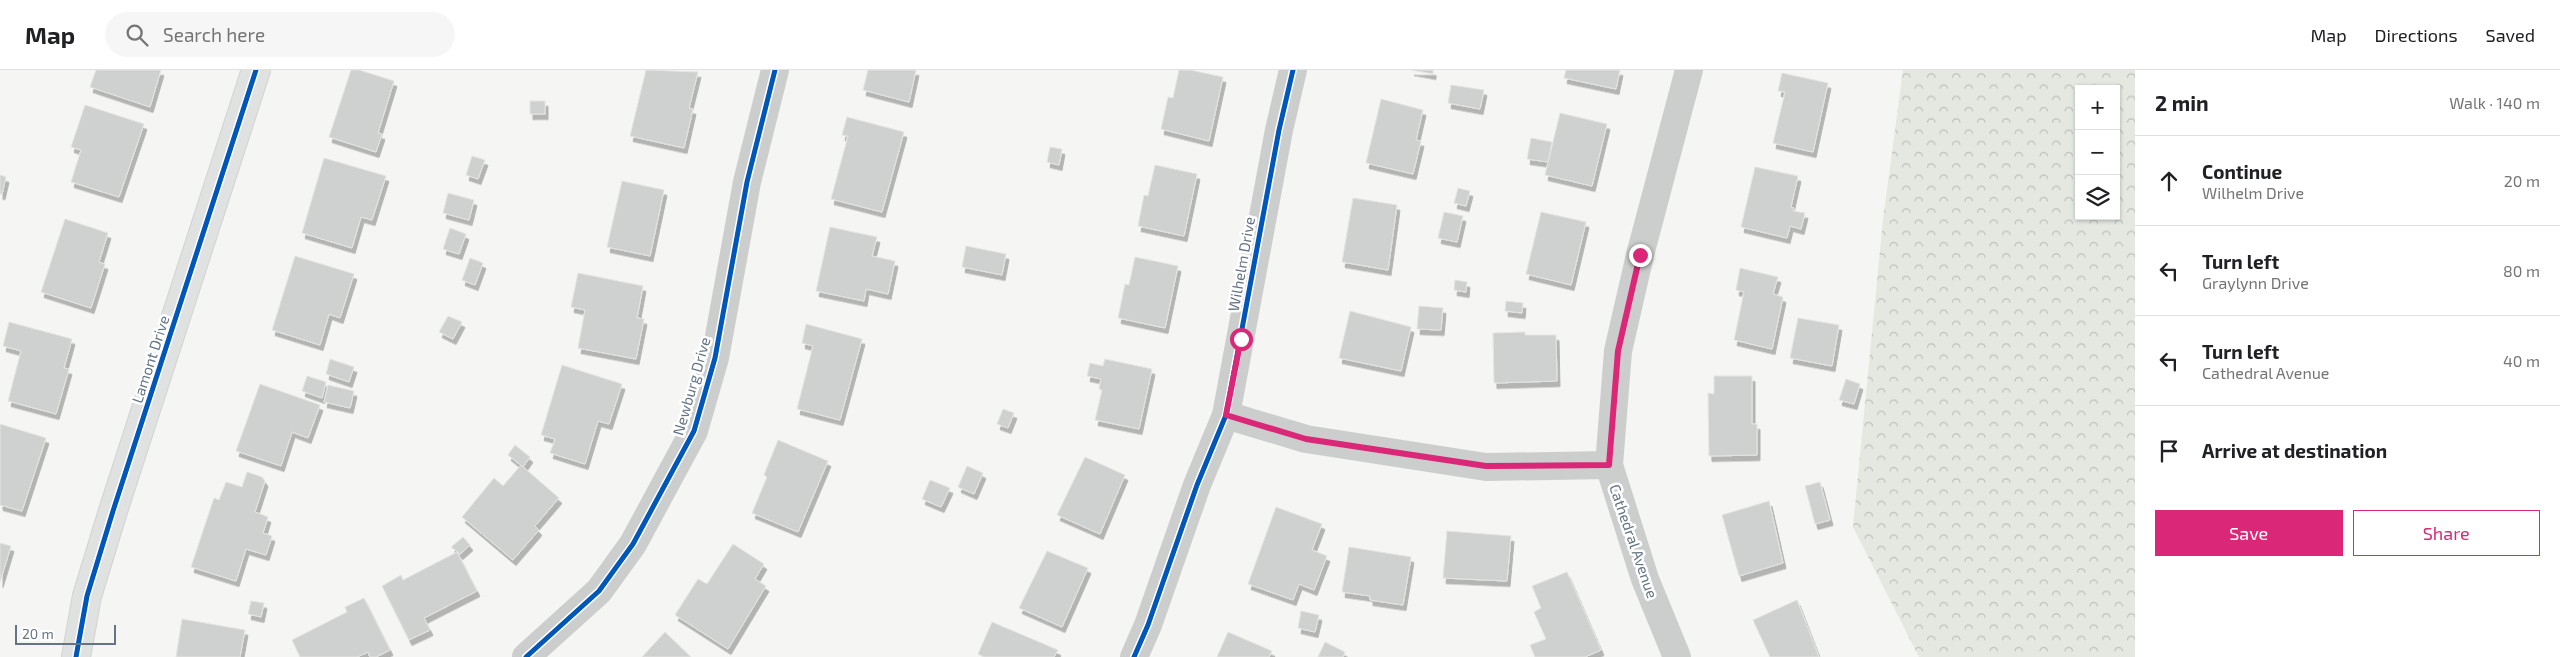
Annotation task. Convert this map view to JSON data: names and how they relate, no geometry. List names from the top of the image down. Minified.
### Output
{"streets":{"street":["Wilhelm Drive","Lamont Drive","Newburg Drive","Cathedral Avenue"]},"scale_bar":"20 m","page":{"header":"Map","search":"Search here","nav":["Map","Directions","Saved"],"heading":["2 min","Walk · 140 m"],"map_buttons":["+","−"],"list":[["Continue","Wilhelm Drive","20 m"],["Turn left","Graylynn Drive","80 m"],["Turn left","Cathedral Avenue","40 m"],"Arrive at destination"],"buttons":["Save","Share"],"scale":"20 m"}}
